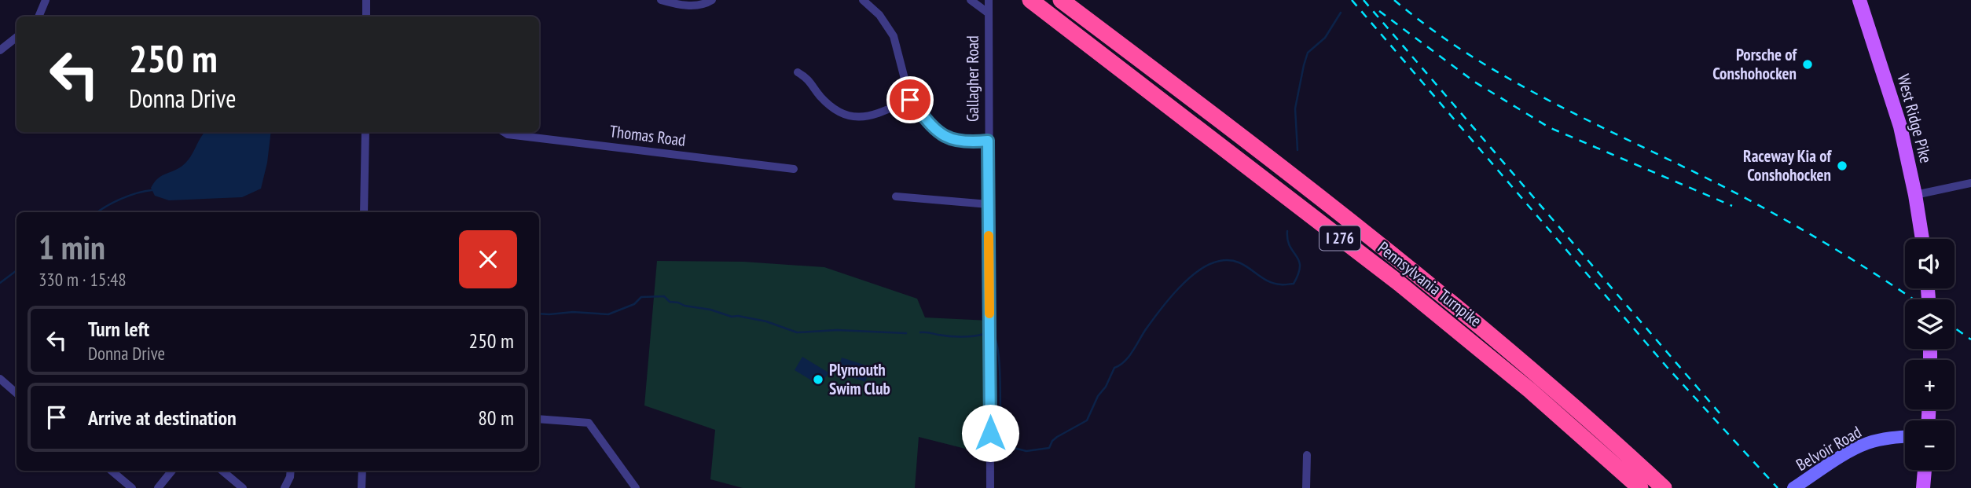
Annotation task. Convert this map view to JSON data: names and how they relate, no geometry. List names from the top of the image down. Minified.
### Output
{"streets":{"highway":["I 276","Pennsylvania Turnpike"],"main road":["West Ridge Pike"],"street":["Gallagher Road","Thomas Road","Belvoir Road"]},"places":["Porsche of Conshohocken","Raceway Kia of Conshohocken","Plymouth Swim Club"],"page":{"turn":["250 m","Donna Drive"],"heading":["1 min","330 m · 15:48"],"map_buttons":["+","−"],"list":[{"name":"Turn left","note":"Donna Drive","value":"250 m"},{"name":"Arrive at destination","value":"80 m"}]}}
